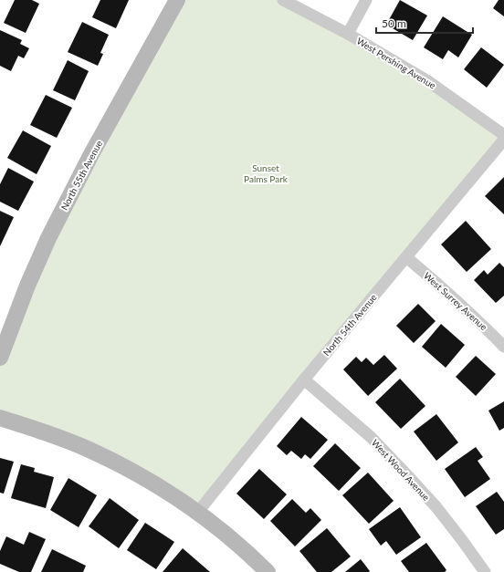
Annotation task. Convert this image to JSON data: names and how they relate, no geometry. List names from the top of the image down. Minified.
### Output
{"streets":{"street":["West Pershing Avenue","North 55th Avenue","West Surrey Avenue","North 54th Avenue","West Wood Avenue"]},"crossings":[["West Surrey Avenue","North 54th Avenue"],["North 54th Avenue","West Wood Avenue"]],"parks":["Sunset Palms Park"],"scale_bar":"50 m"}
